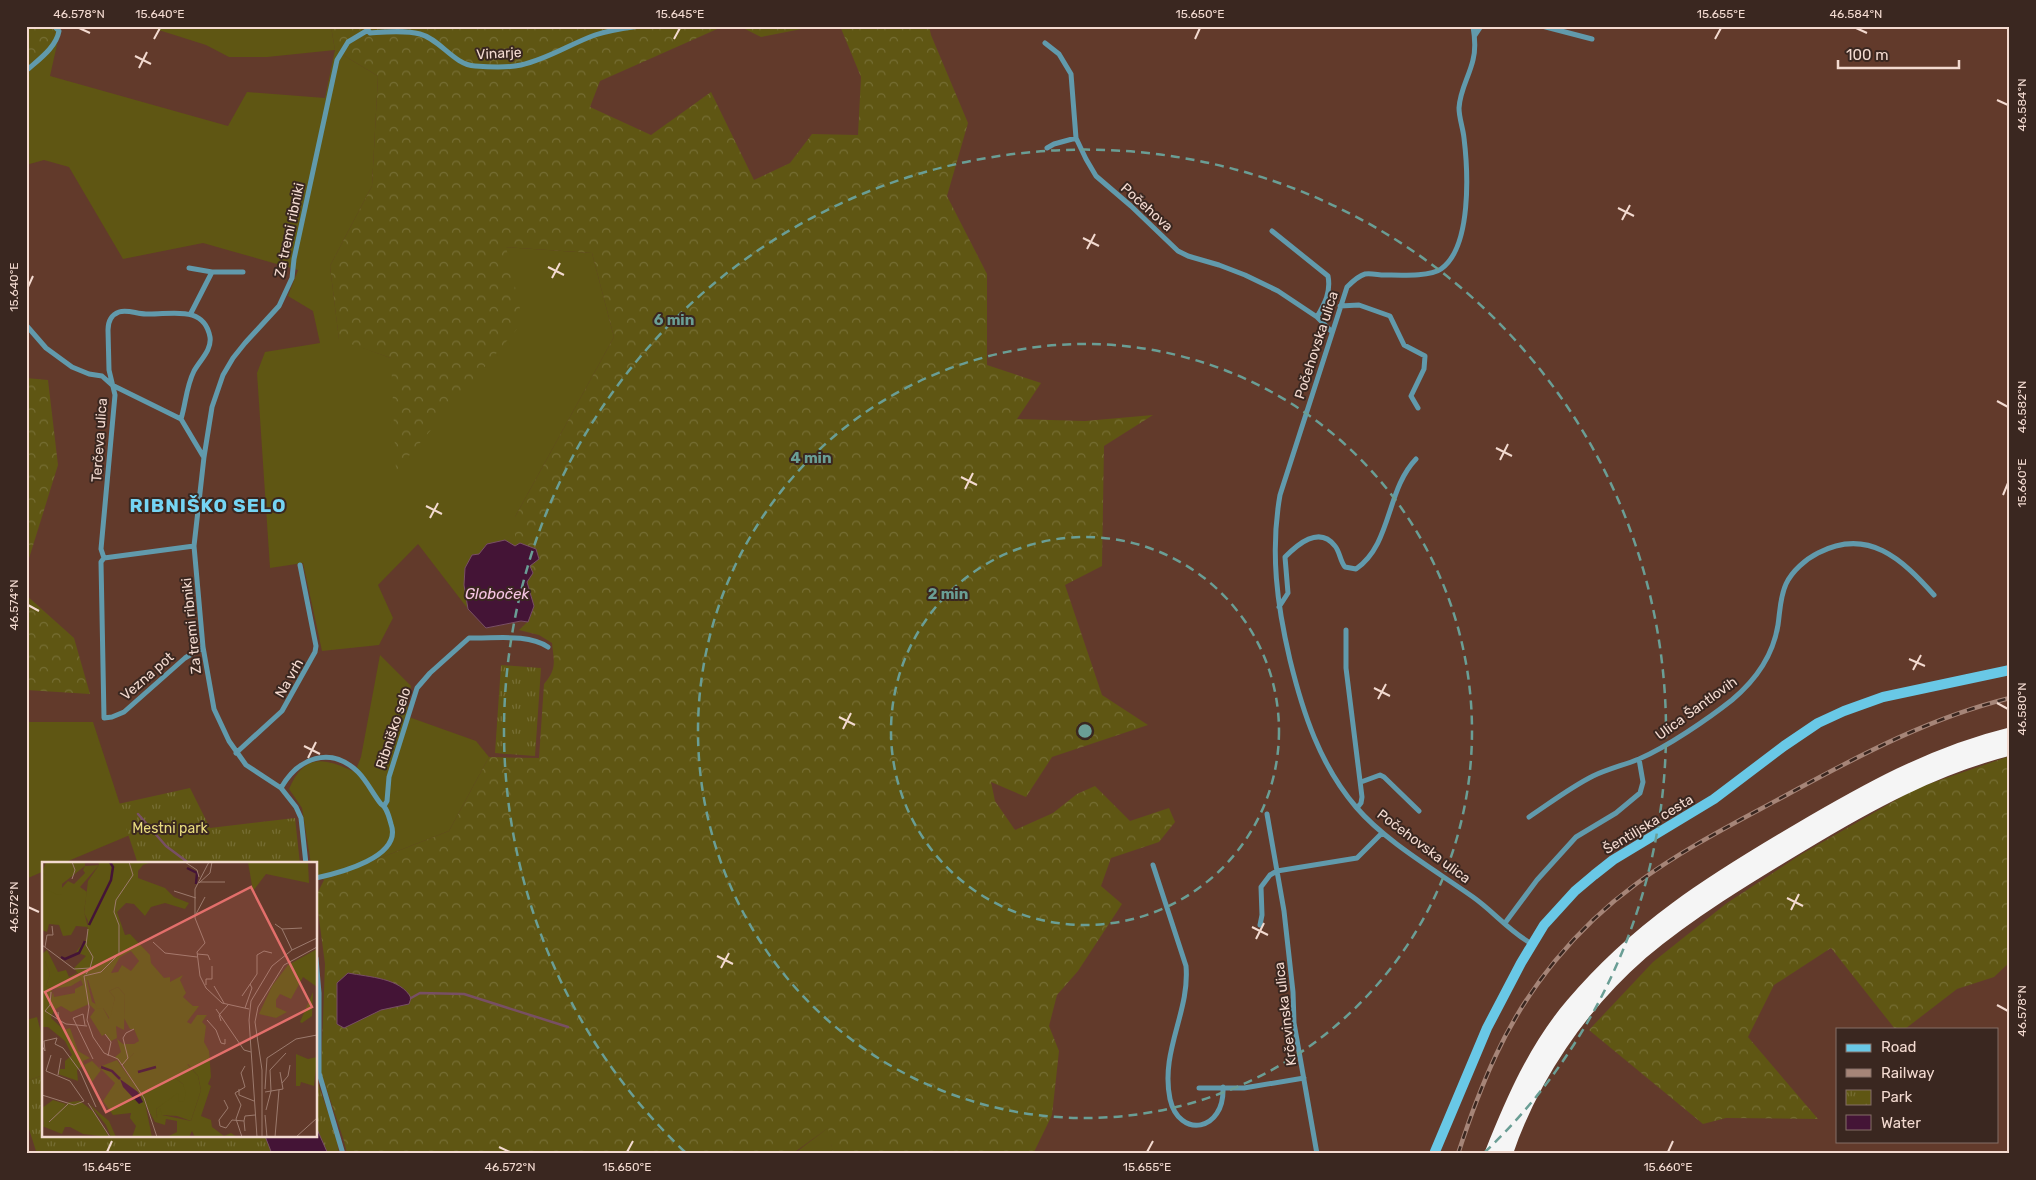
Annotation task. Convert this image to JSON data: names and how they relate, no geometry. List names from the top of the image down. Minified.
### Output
{"streets":{"street":["Vinarje","Počehova","Za tremi ribniki","Počehovska ulica","Terčeva ulica","Vezna pot","Na vrh","Ulica Šantlovih","Ribniško selo","Šentiljska cesta","Krčevinska ulica"]},"crossings":[["Vinarje","Za tremi ribniki"],["Počehova","Počehovska ulica"],["Za tremi ribniki","Vezna pot"],["Za tremi ribniki","Na vrh"],["Počehovska ulica","Šentiljska cesta"],["Terčeva ulica","Vezna pot"]],"districts":["RIBNIŠKO SELO"],"water":["Globoček"],"parks":["Mestni park"],"legend":["Road","Railway","Park","Water"],"scale_bar":"100 m","coordinates":["46.578°N","15.640°E","15.645°E","15.650°E","15.655°E","46.584°N","46.582°N","15.660°E","46.574°N","46.580°N","46.572°N"],"rings":["6 min","4 min","2 min"]}
